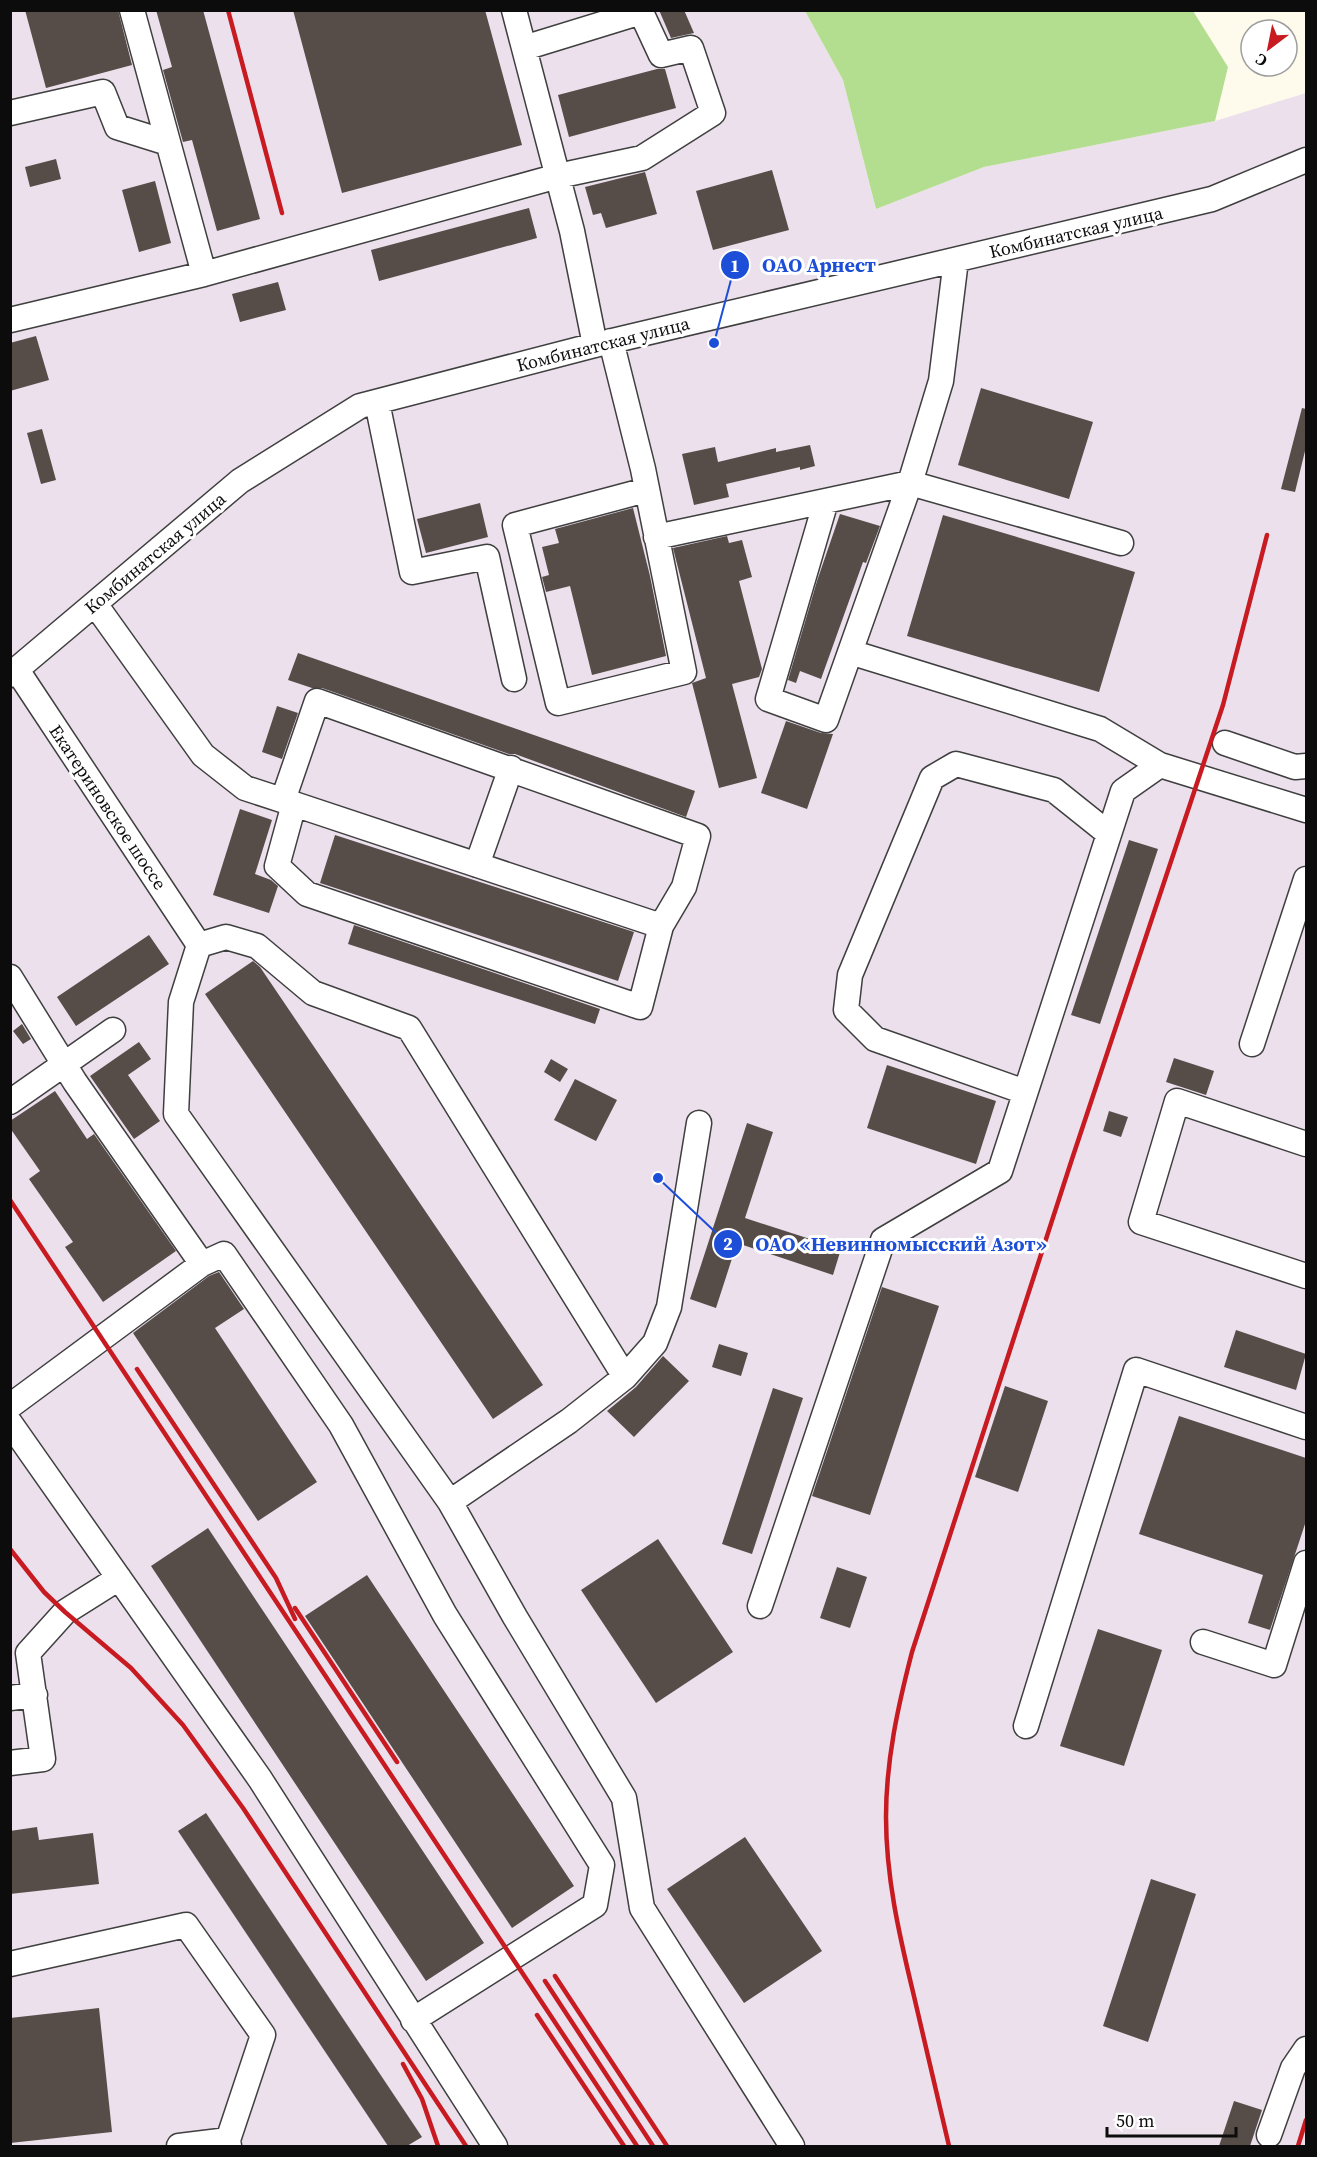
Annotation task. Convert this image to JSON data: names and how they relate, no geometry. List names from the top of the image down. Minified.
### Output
{"streets":{"street":["Комбинатская улица","Екатериновское шоссе"]},"crossings":[["Комбинатская улица","Екатериновское шоссе"]],"places":["ОАО Арнест","ОАО «Невинномысский Азот»"],"scale_bar":"50 m","north":"bottom left"}
